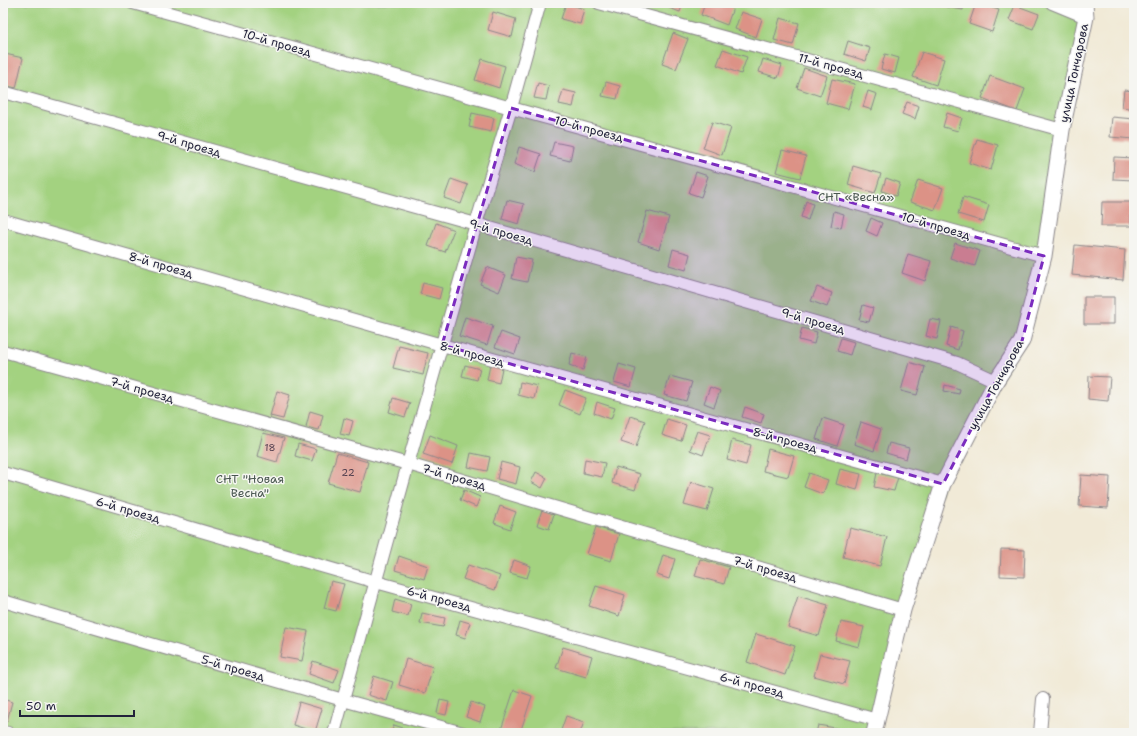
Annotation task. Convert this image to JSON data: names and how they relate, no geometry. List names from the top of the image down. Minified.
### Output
{"streets":{"street":["10-й проезд","11-й проезд","улица Гончарова","9-й проезд","8-й проезд","7-й проезд","6-й проезд","5-й проезд"]},"crossings":[["10-й проезд","улица Гончарова"],["11-й проезд","улица Гончарова"],["улица Гончарова","9-й проезд"],["улица Гончарова","8-й проезд"],["улица Гончарова","7-й проезд"],["улица Гончарова","6-й проезд"]],"parks":["СНТ «Весна»","СНТ \"Новая Весна\""],"house_numbers":["18","22"],"scale_bar":"50 m"}
